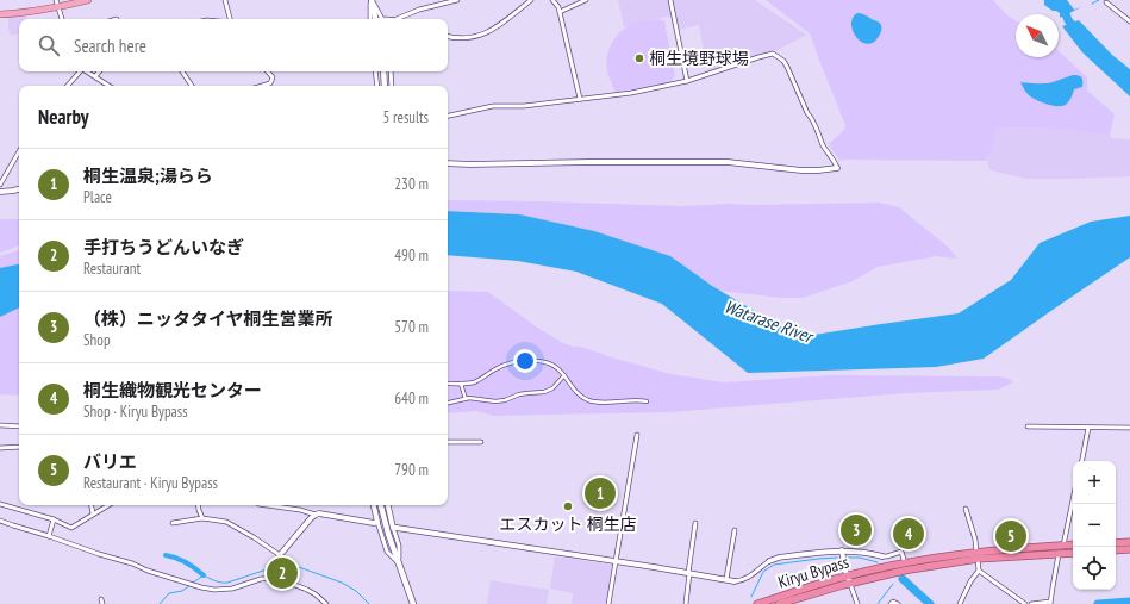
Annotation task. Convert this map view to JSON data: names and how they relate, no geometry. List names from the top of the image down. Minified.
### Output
{"streets":{"highway":["Kiryu Bypass"]},"water":["Watarase River"],"places":["桐生境野球場","エスカット 桐生店"],"north":"top left","page":{"search":"Search here","heading":["Nearby","5 results"],"list":[{"mark":"1","name":"桐生温泉;湯らら","note":"Place","value":"230 m"},{"mark":"2","name":"手打ちうどんいなぎ","note":"Restaurant","value":"490 m"},{"mark":"3","name":"（株）ニッタタイヤ桐生営業所","note":"Shop","value":"570 m"},{"mark":"4","name":"桐生織物観光センター","note":"Shop · Kiryu Bypass","value":"640 m"},{"mark":"5","name":"バリエ","note":"Restaurant · Kiryu Bypass","value":"790 m"}],"map_buttons":["+","−"],"pins":["1","3","4","5","2"]}}
